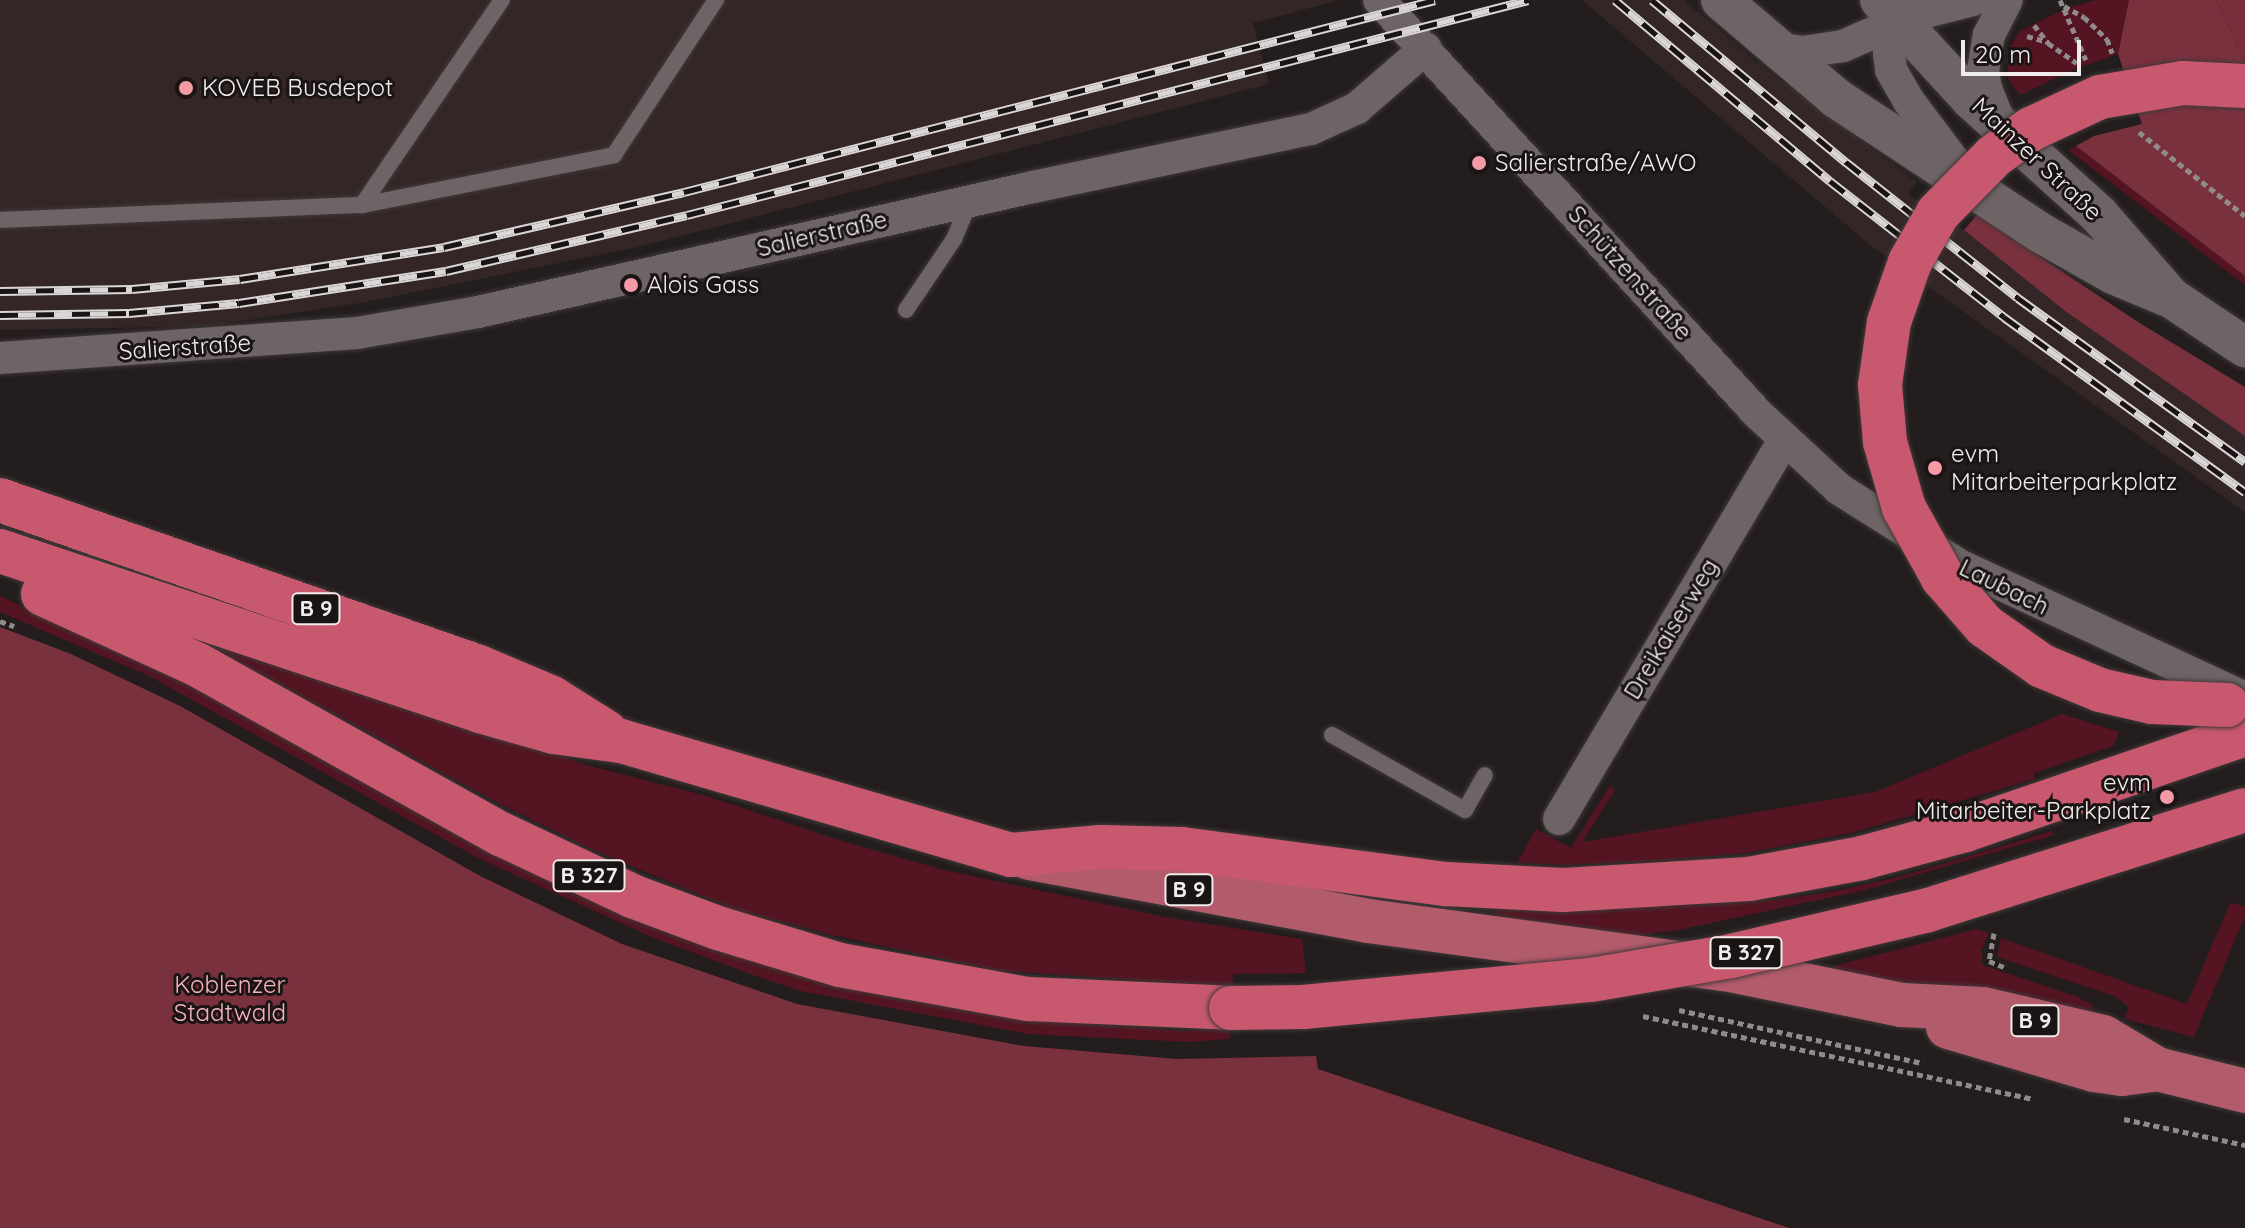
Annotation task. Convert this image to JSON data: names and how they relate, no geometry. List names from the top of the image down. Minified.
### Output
{"streets":{"highway":["B 9","B 327"],"street":["Mainzer Straße","Salierstraße","Schützenstraße","Laubach","Dreikaiserweg"]},"crossings":[["Salierstraße","Schützenstraße"],["Schützenstraße","Laubach"],["Schützenstraße","Dreikaiserweg"],["Laubach","Dreikaiserweg"]],"parks":["Koblenzer Stadtwald"],"places":["KOVEB Busdepot","Salierstraße/AWO","Alois Gass","evm Mitarbeiterparkplatz","evm Mitarbeiter-Parkplatz"],"scale_bar":"20 m"}
